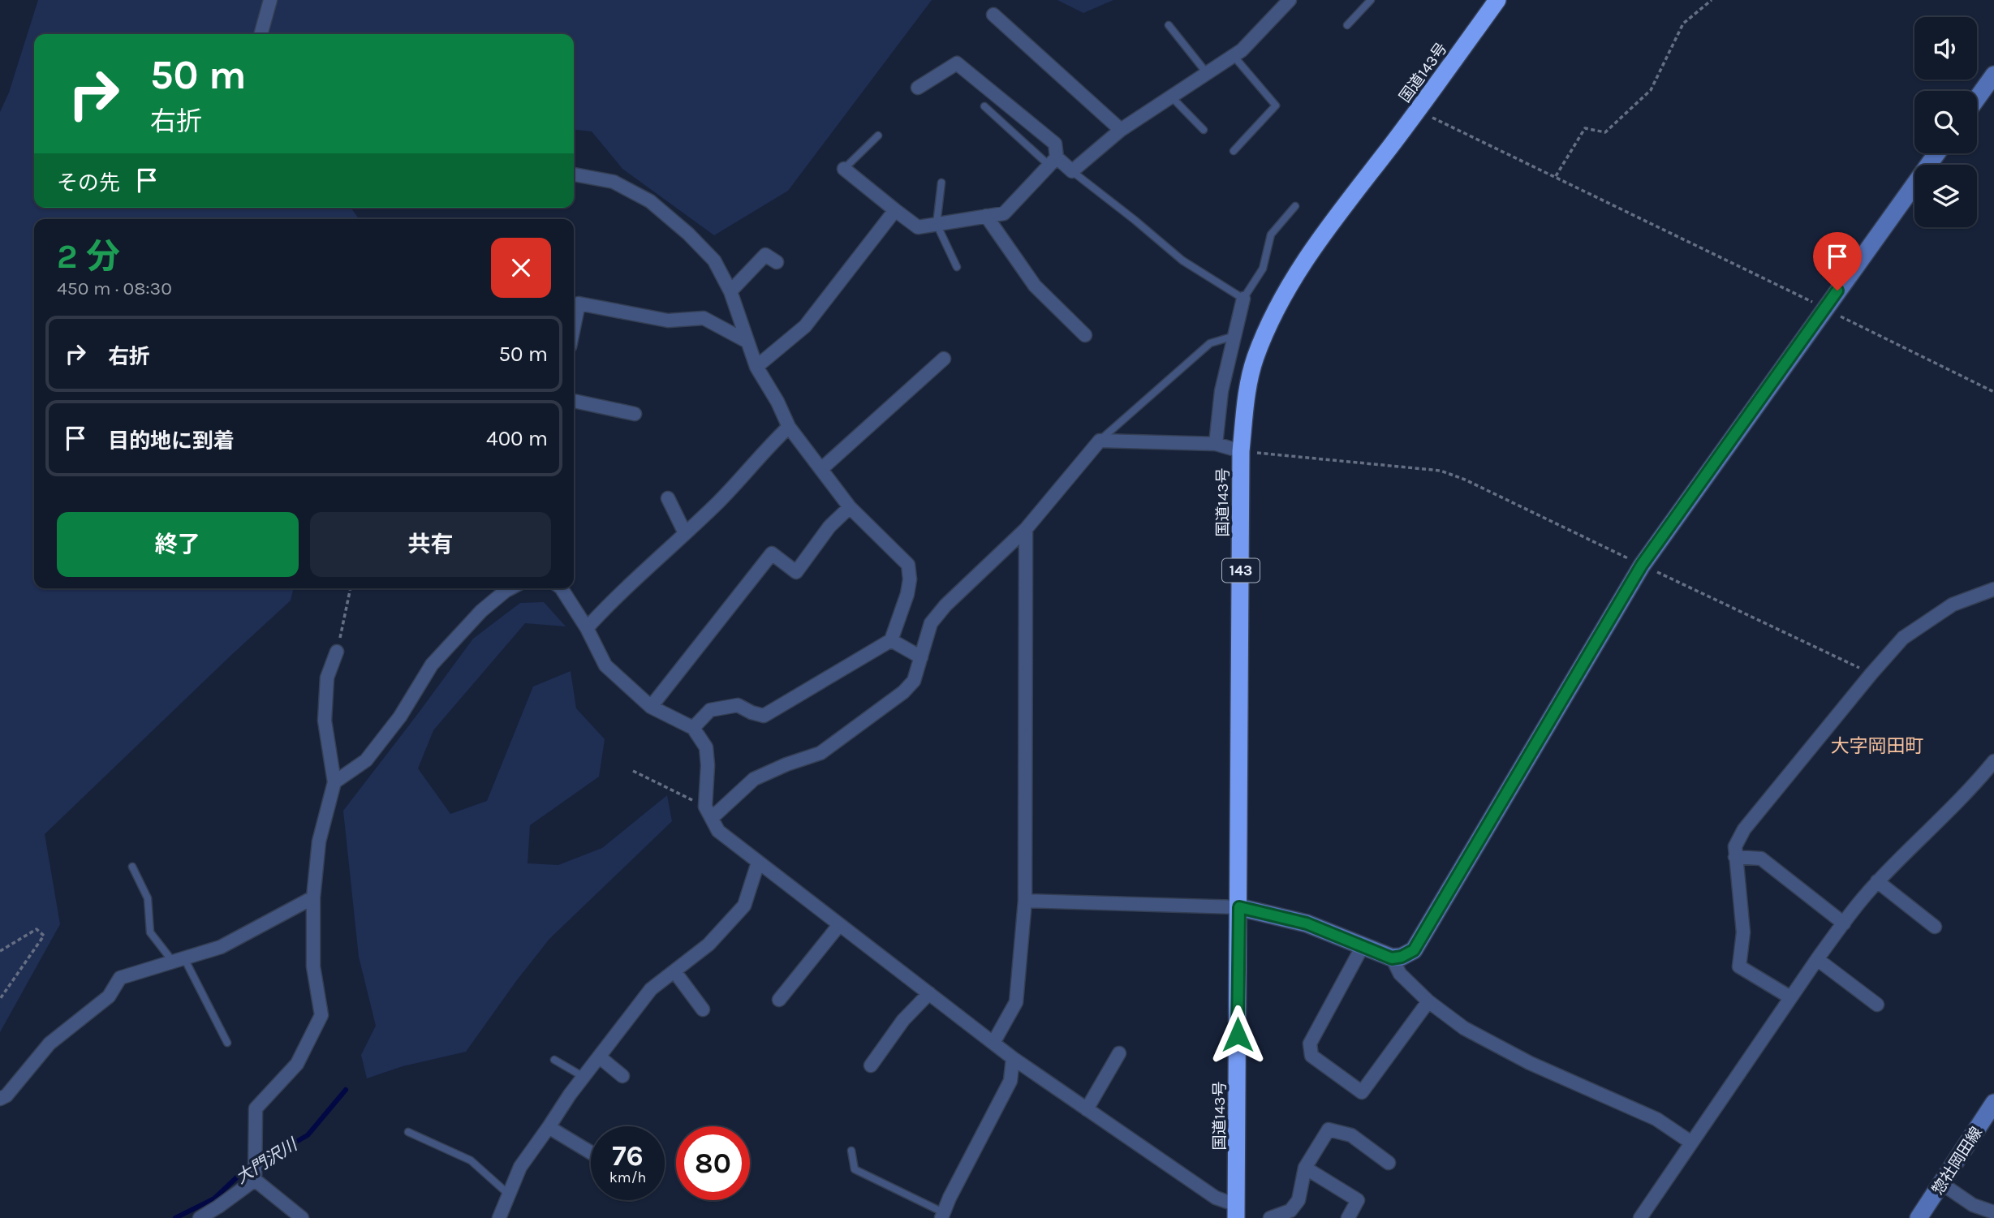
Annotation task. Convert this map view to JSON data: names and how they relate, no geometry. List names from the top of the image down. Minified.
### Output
{"streets":{"highway":["国道143号","143"],"street":["惣社岡田線"]},"districts":["大字岡田町"],"water":["大門沢川"],"page":{"turn":["50 m","右折"],"then":"その先","heading":["2 分","450 m · 08:30"],"list":[{"name":"右折","value":"50 m"},{"name":"目的地に到着","value":"400 m"}],"buttons":["終了","共有"],"speed":"76 km/h","limit":"80"}}
